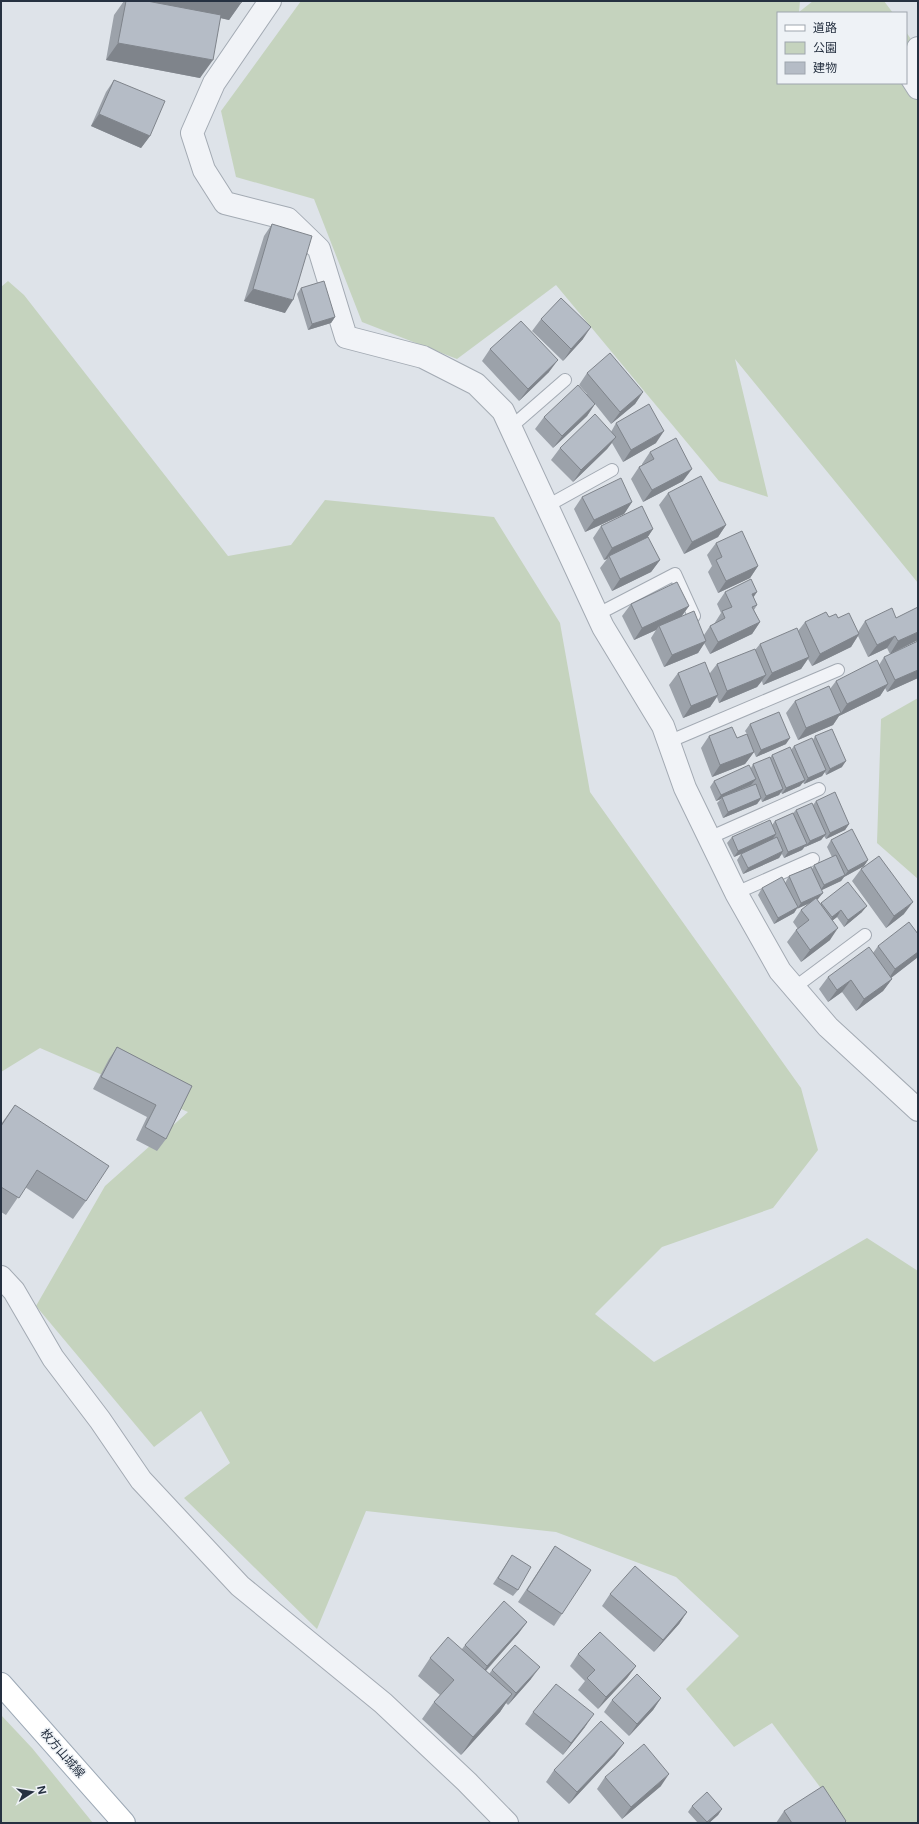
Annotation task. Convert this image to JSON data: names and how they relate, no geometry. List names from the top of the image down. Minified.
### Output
{"streets":{"main road":["枚方山城線"]},"legend":["道路","公園","建物"],"north":"right"}
